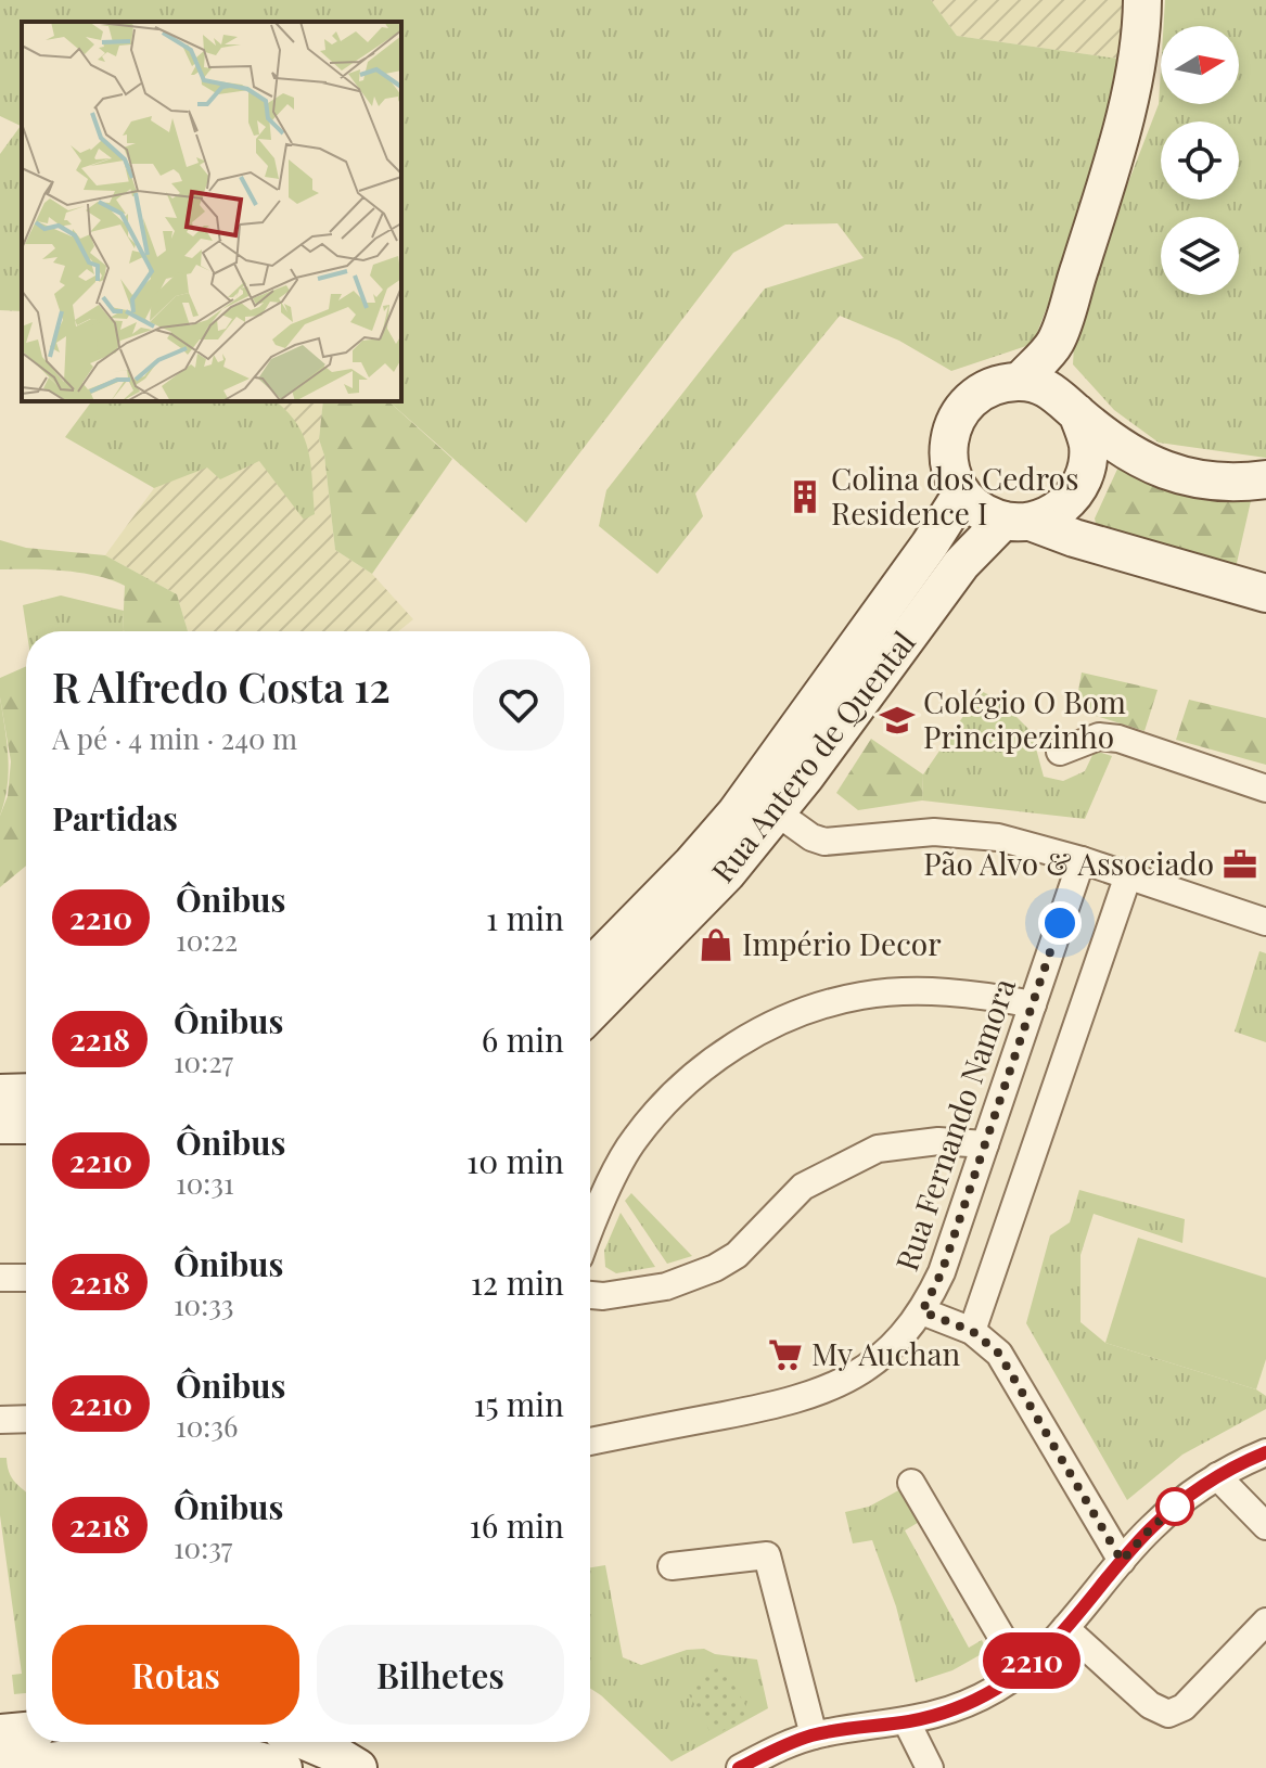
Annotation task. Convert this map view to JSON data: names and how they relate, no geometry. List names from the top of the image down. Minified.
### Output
{"streets":{"main road":["Rua Antero de Quental"],"street":["Rua Fernando Namora"]},"places":{"building":["Colina dos Cedros Residence I"],"school or university":["Colégio O Bom Principezinho"],"office":["Pão Alvo & Associado"],"shop":["Império Decor"],"supermarket":["My Auchan"]},"lines":["bus line 2210"],"north":"right","page":{"on_map":"2210","heading":[["R Alfredo Costa 12","A pé · 4 min · 240 m"],"Partidas"],"list":[{"mark":"2210","name":"Ônibus","note":"10:22","value":"1 min"},{"mark":"2218","name":"Ônibus","note":"10:27","value":"6 min"},{"mark":"2210","name":"Ônibus","note":"10:31","value":"10 min"},{"mark":"2218","name":"Ônibus","note":"10:33","value":"12 min"},{"mark":"2210","name":"Ônibus","note":"10:36","value":"15 min"},{"mark":"2218","name":"Ônibus","note":"10:37","value":"16 min"}],"buttons":["Rotas","Bilhetes"]}}
